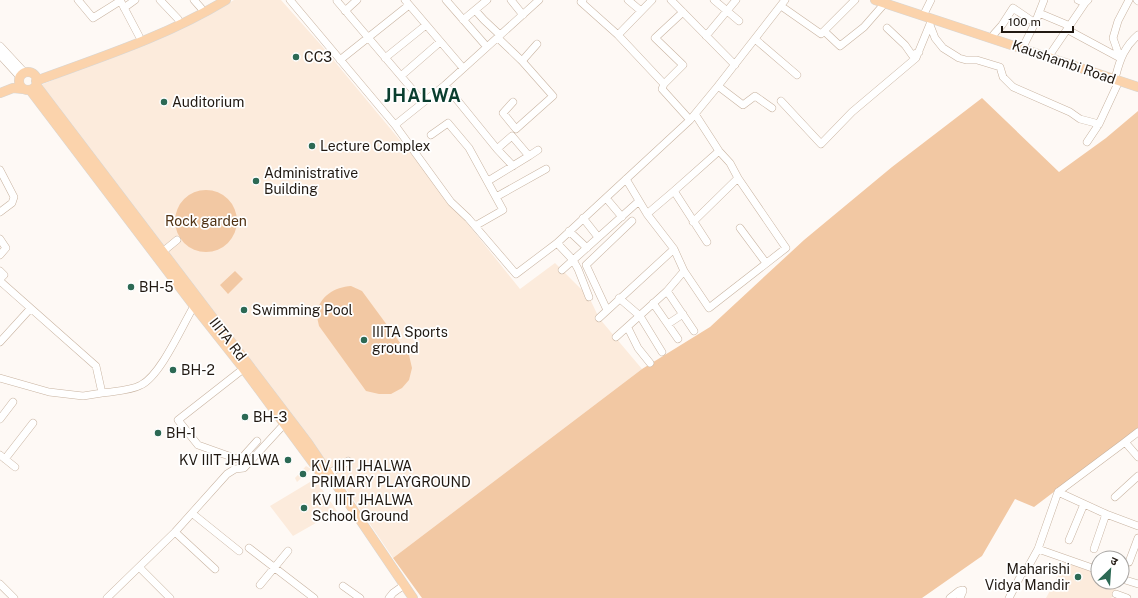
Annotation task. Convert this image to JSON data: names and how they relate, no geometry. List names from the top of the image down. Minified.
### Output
{"streets":{"main road":["Kaushambi Road","IIITA Rd"]},"districts":["JHALWA"],"parks":["Rock garden"],"places":["CC3","Auditorium","Lecture Complex","Administrative Building","BH-5","Swimming Pool","IIITA Sports ground","BH-2","BH-3","BH-1","KV IIIT JHALWA","KV IIIT JHALWA PRIMARY PLAYGROUND","KV IIIT JHALWA School Ground","Maharishi Vidya Mandir"],"scale_bar":"100 m","north":"top right"}
